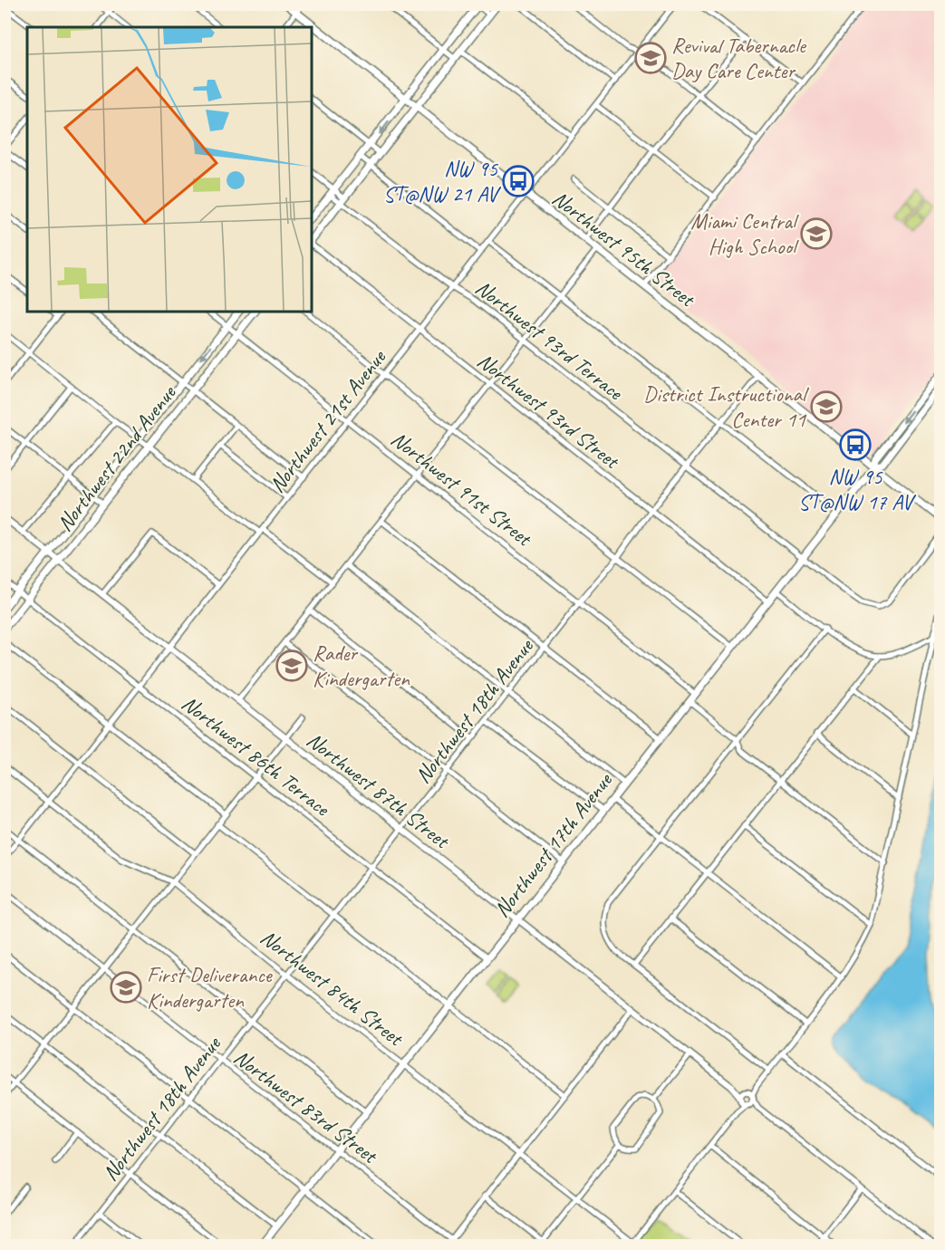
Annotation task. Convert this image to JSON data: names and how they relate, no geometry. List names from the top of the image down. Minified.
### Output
{"streets":{"main road":["Northwest 95th Street","Northwest 22nd Avenue","Northwest 17th Avenue"],"street":["Northwest 93rd Terrace","Northwest 93rd Street","Northwest 21st Avenue","Northwest 91st Street","Northwest 18th Avenue","Northwest 86th Terrace","Northwest 87th Street","Northwest 84th Street","Northwest 83rd Street"]},"crossings":[["Northwest 95th Street","Northwest 21st Avenue"],["Northwest 95th Street","Northwest 18th Avenue"],["Northwest 95th Street","Northwest 17th Avenue"],["Northwest 93rd Terrace","Northwest 21st Avenue"],["Northwest 93rd Terrace","Northwest 18th Avenue"],["Northwest 93rd Terrace","Northwest 17th Avenue"],["Northwest 93rd Street","Northwest 21st Avenue"],["Northwest 93rd Street","Northwest 18th Avenue"],["Northwest 93rd Street","Northwest 17th Avenue"],["Northwest 21st Avenue","Northwest 91st Street"],["Northwest 21st Avenue","Northwest 86th Terrace"],["Northwest 21st Avenue","Northwest 87th Street"],["Northwest 21st Avenue","Northwest 84th Street"],["Northwest 22nd Avenue","Northwest 91st Street"],["Northwest 22nd Avenue","Northwest 86th Terrace"],["Northwest 22nd Avenue","Northwest 87th Street"],["Northwest 91st Street","Northwest 18th Avenue"],["Northwest 91st Street","Northwest 17th Avenue"],["Northwest 18th Avenue","Northwest 86th Terrace"],["Northwest 18th Avenue","Northwest 87th Street"],["Northwest 18th Avenue","Northwest 84th Street"],["Northwest 18th Avenue","Northwest 83rd Street"],["Northwest 86th Terrace","Northwest 17th Avenue"],["Northwest 87th Street","Northwest 17th Avenue"],["Northwest 17th Avenue","Northwest 84th Street"],["Northwest 17th Avenue","Northwest 83rd Street"]],"places":{"school or university":["Revival Tabernacle Day Care Center","Miami Central High School","District Instructional Center 11","Rader Kindergarten","First Deliverance Kindergarten"],"bus stop":["NW 95 ST@NW 21 AV","NW 95 ST@NW 17 AV"]}}
